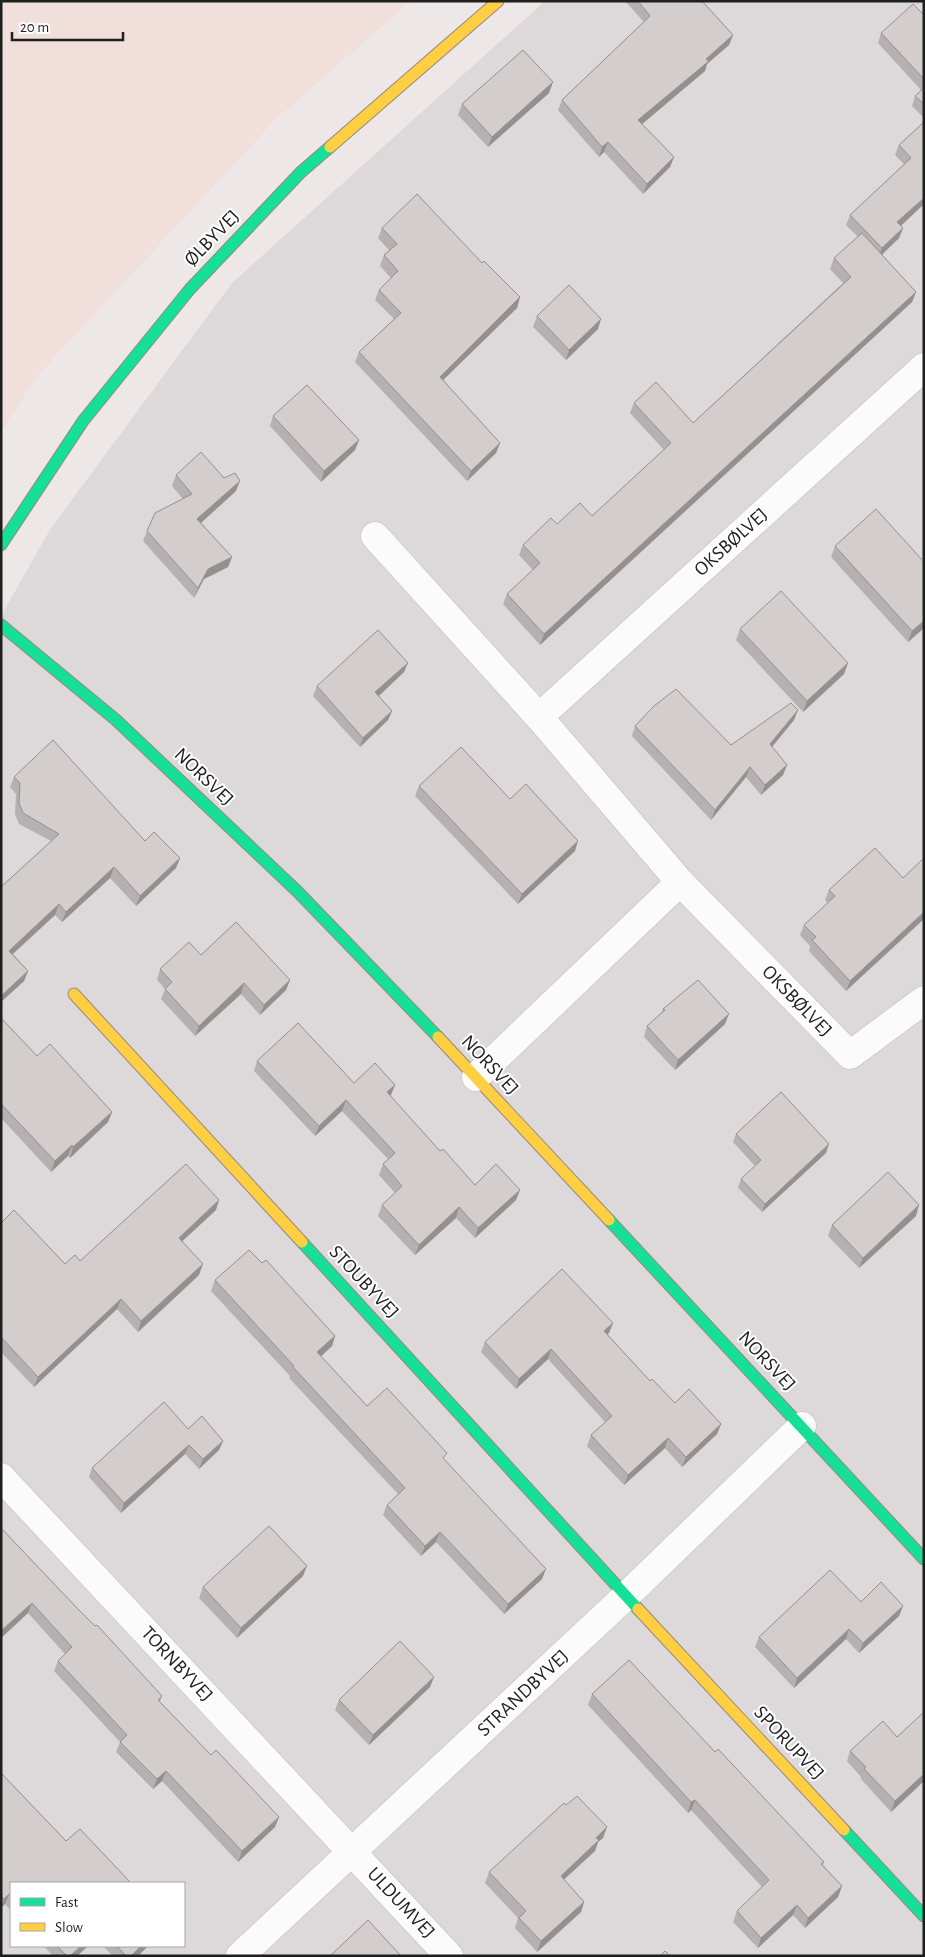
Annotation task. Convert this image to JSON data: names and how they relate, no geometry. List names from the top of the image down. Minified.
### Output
{"streets":{"street":["ØLBYVEJ","OKSBØLVEJ","NORSVEJ","STOUBYVEJ","TORNBYVEJ","STRANDBYVEJ","SPORUPVEJ","ULDUMVEJ"]},"crossings":[["NORSVEJ","STRANDBYVEJ"],["STOUBYVEJ","STRANDBYVEJ"],["STOUBYVEJ","SPORUPVEJ"],["TORNBYVEJ","STRANDBYVEJ"],["TORNBYVEJ","ULDUMVEJ"],["STRANDBYVEJ","SPORUPVEJ"],["STRANDBYVEJ","ULDUMVEJ"]],"legend":["Fast","Slow"],"scale_bar":"20 m"}
